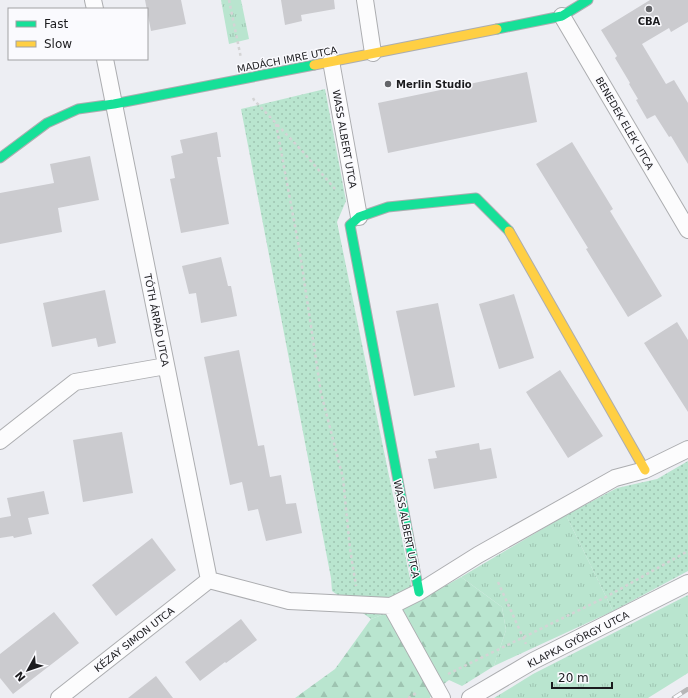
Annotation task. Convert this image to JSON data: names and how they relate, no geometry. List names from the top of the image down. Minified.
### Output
{"streets":{"street":["MADÁCH IMRE UTCA","BENEDEK ELEK UTCA","WASS ALBERT UTCA","TÓTH ÁRPÁD UTCA","KÉZAY SIMON UTCA","KLAPKA GYÖRGY UTCA"]},"crossings":[["MADÁCH IMRE UTCA","BENEDEK ELEK UTCA"],["MADÁCH IMRE UTCA","WASS ALBERT UTCA"],["MADÁCH IMRE UTCA","TÓTH ÁRPÁD UTCA"],["TÓTH ÁRPÁD UTCA","KÉZAY SIMON UTCA"]],"places":["CBA","Merlin Studio"],"legend":["Fast","Slow"],"scale_bar":"20 m","north":"bottom left"}
